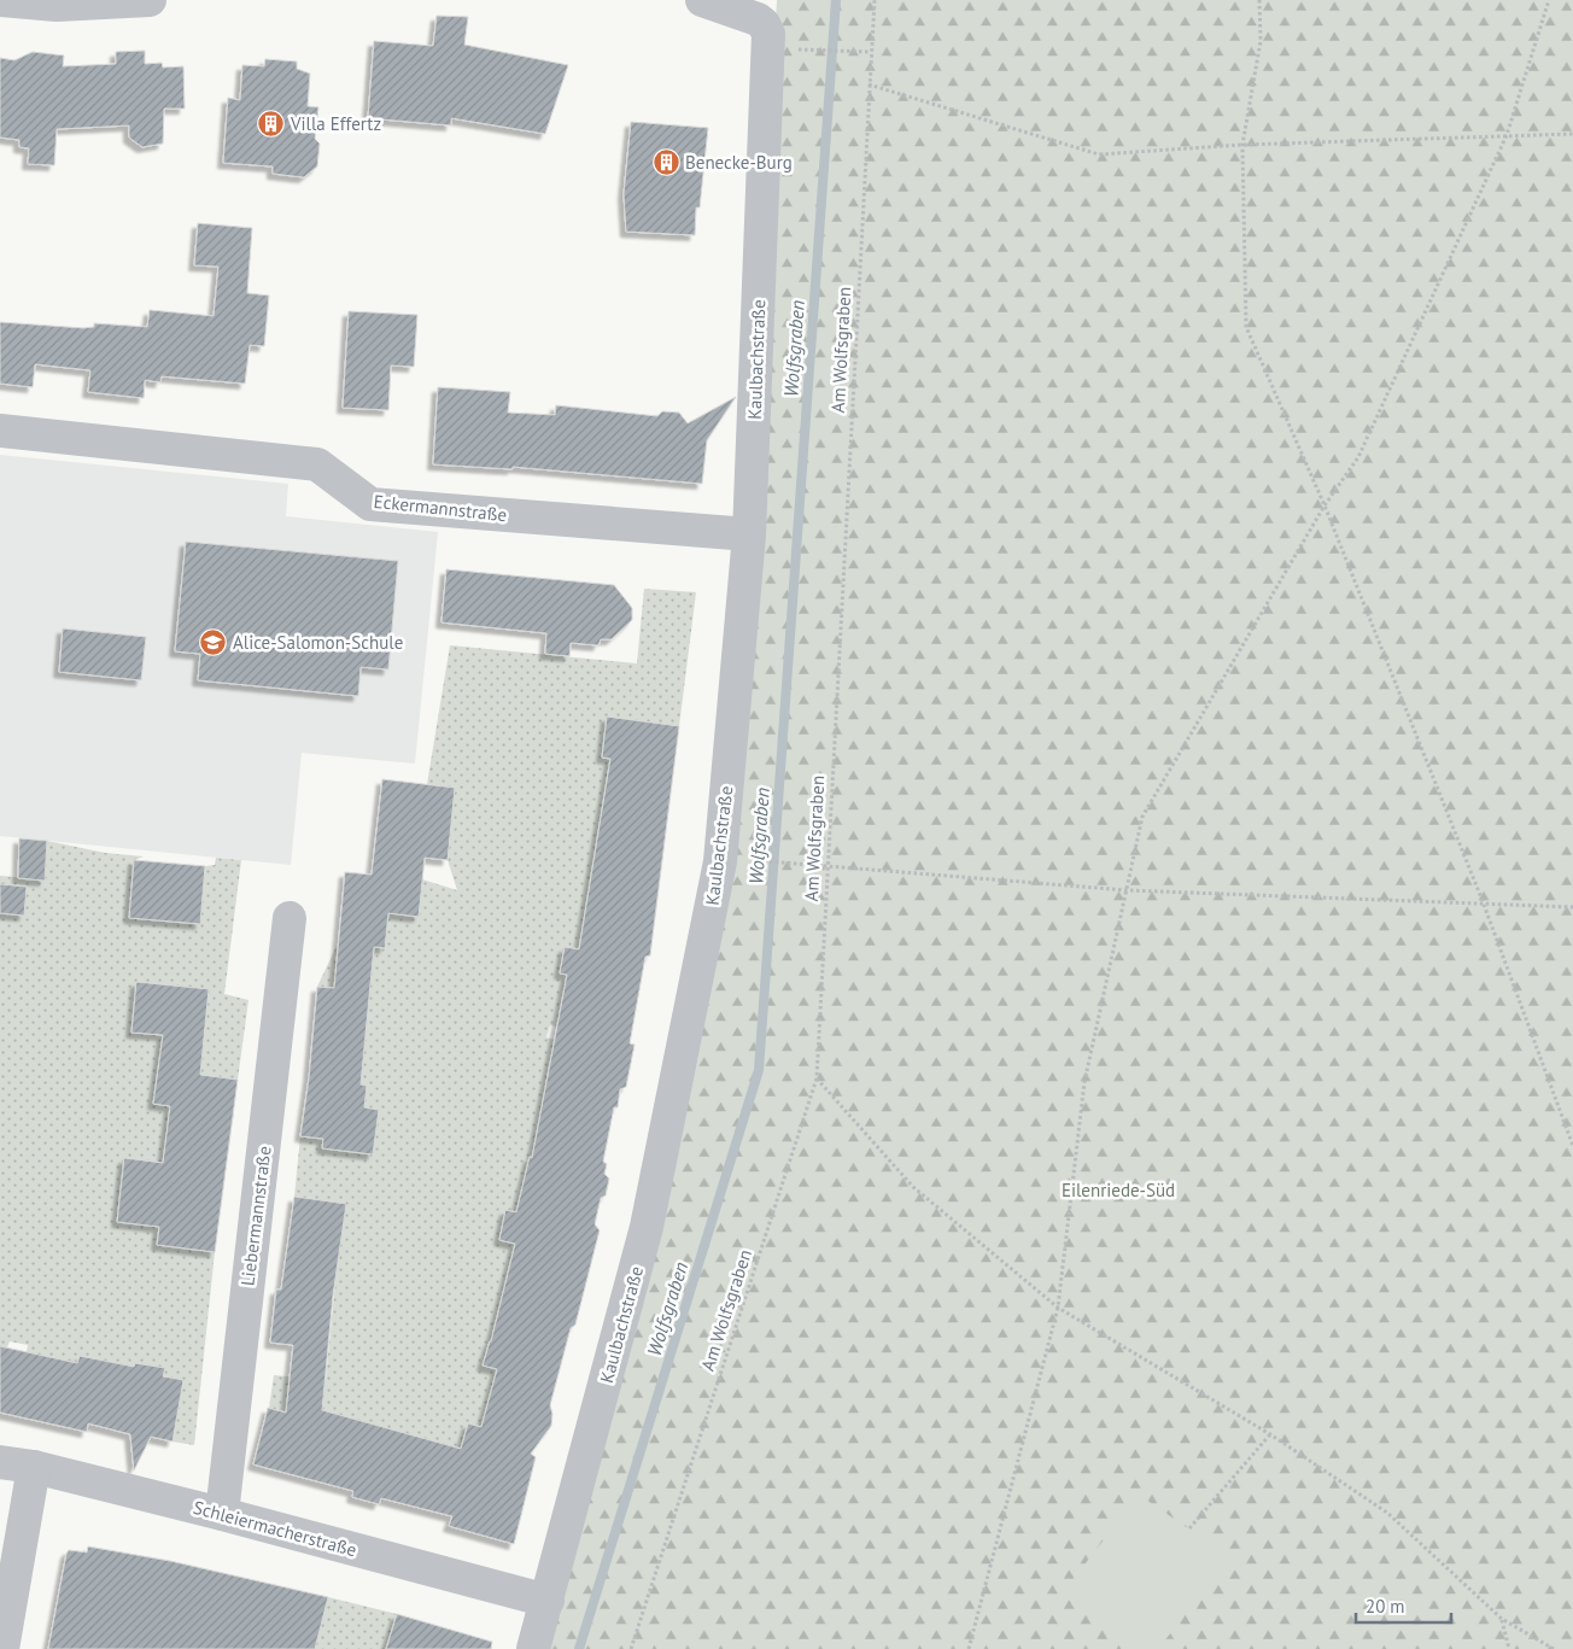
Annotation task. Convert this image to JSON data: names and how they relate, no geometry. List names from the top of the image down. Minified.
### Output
{"streets":{"street":["Kaulbachstraße","Eckermannstraße","Liebermannstraße","Schleiermacherstraße"],"path":["Am Wolfsgraben"]},"crossings":[["Kaulbachstraße","Eckermannstraße"],["Kaulbachstraße","Schleiermacherstraße"],["Liebermannstraße","Schleiermacherstraße"]],"water":["Wolfsgraben"],"parks":["Eilenriede-Süd"],"places":{"building":["Villa Effertz","Benecke-Burg"],"school or university":["Alice-Salomon-Schule"]},"scale_bar":"20 m"}
